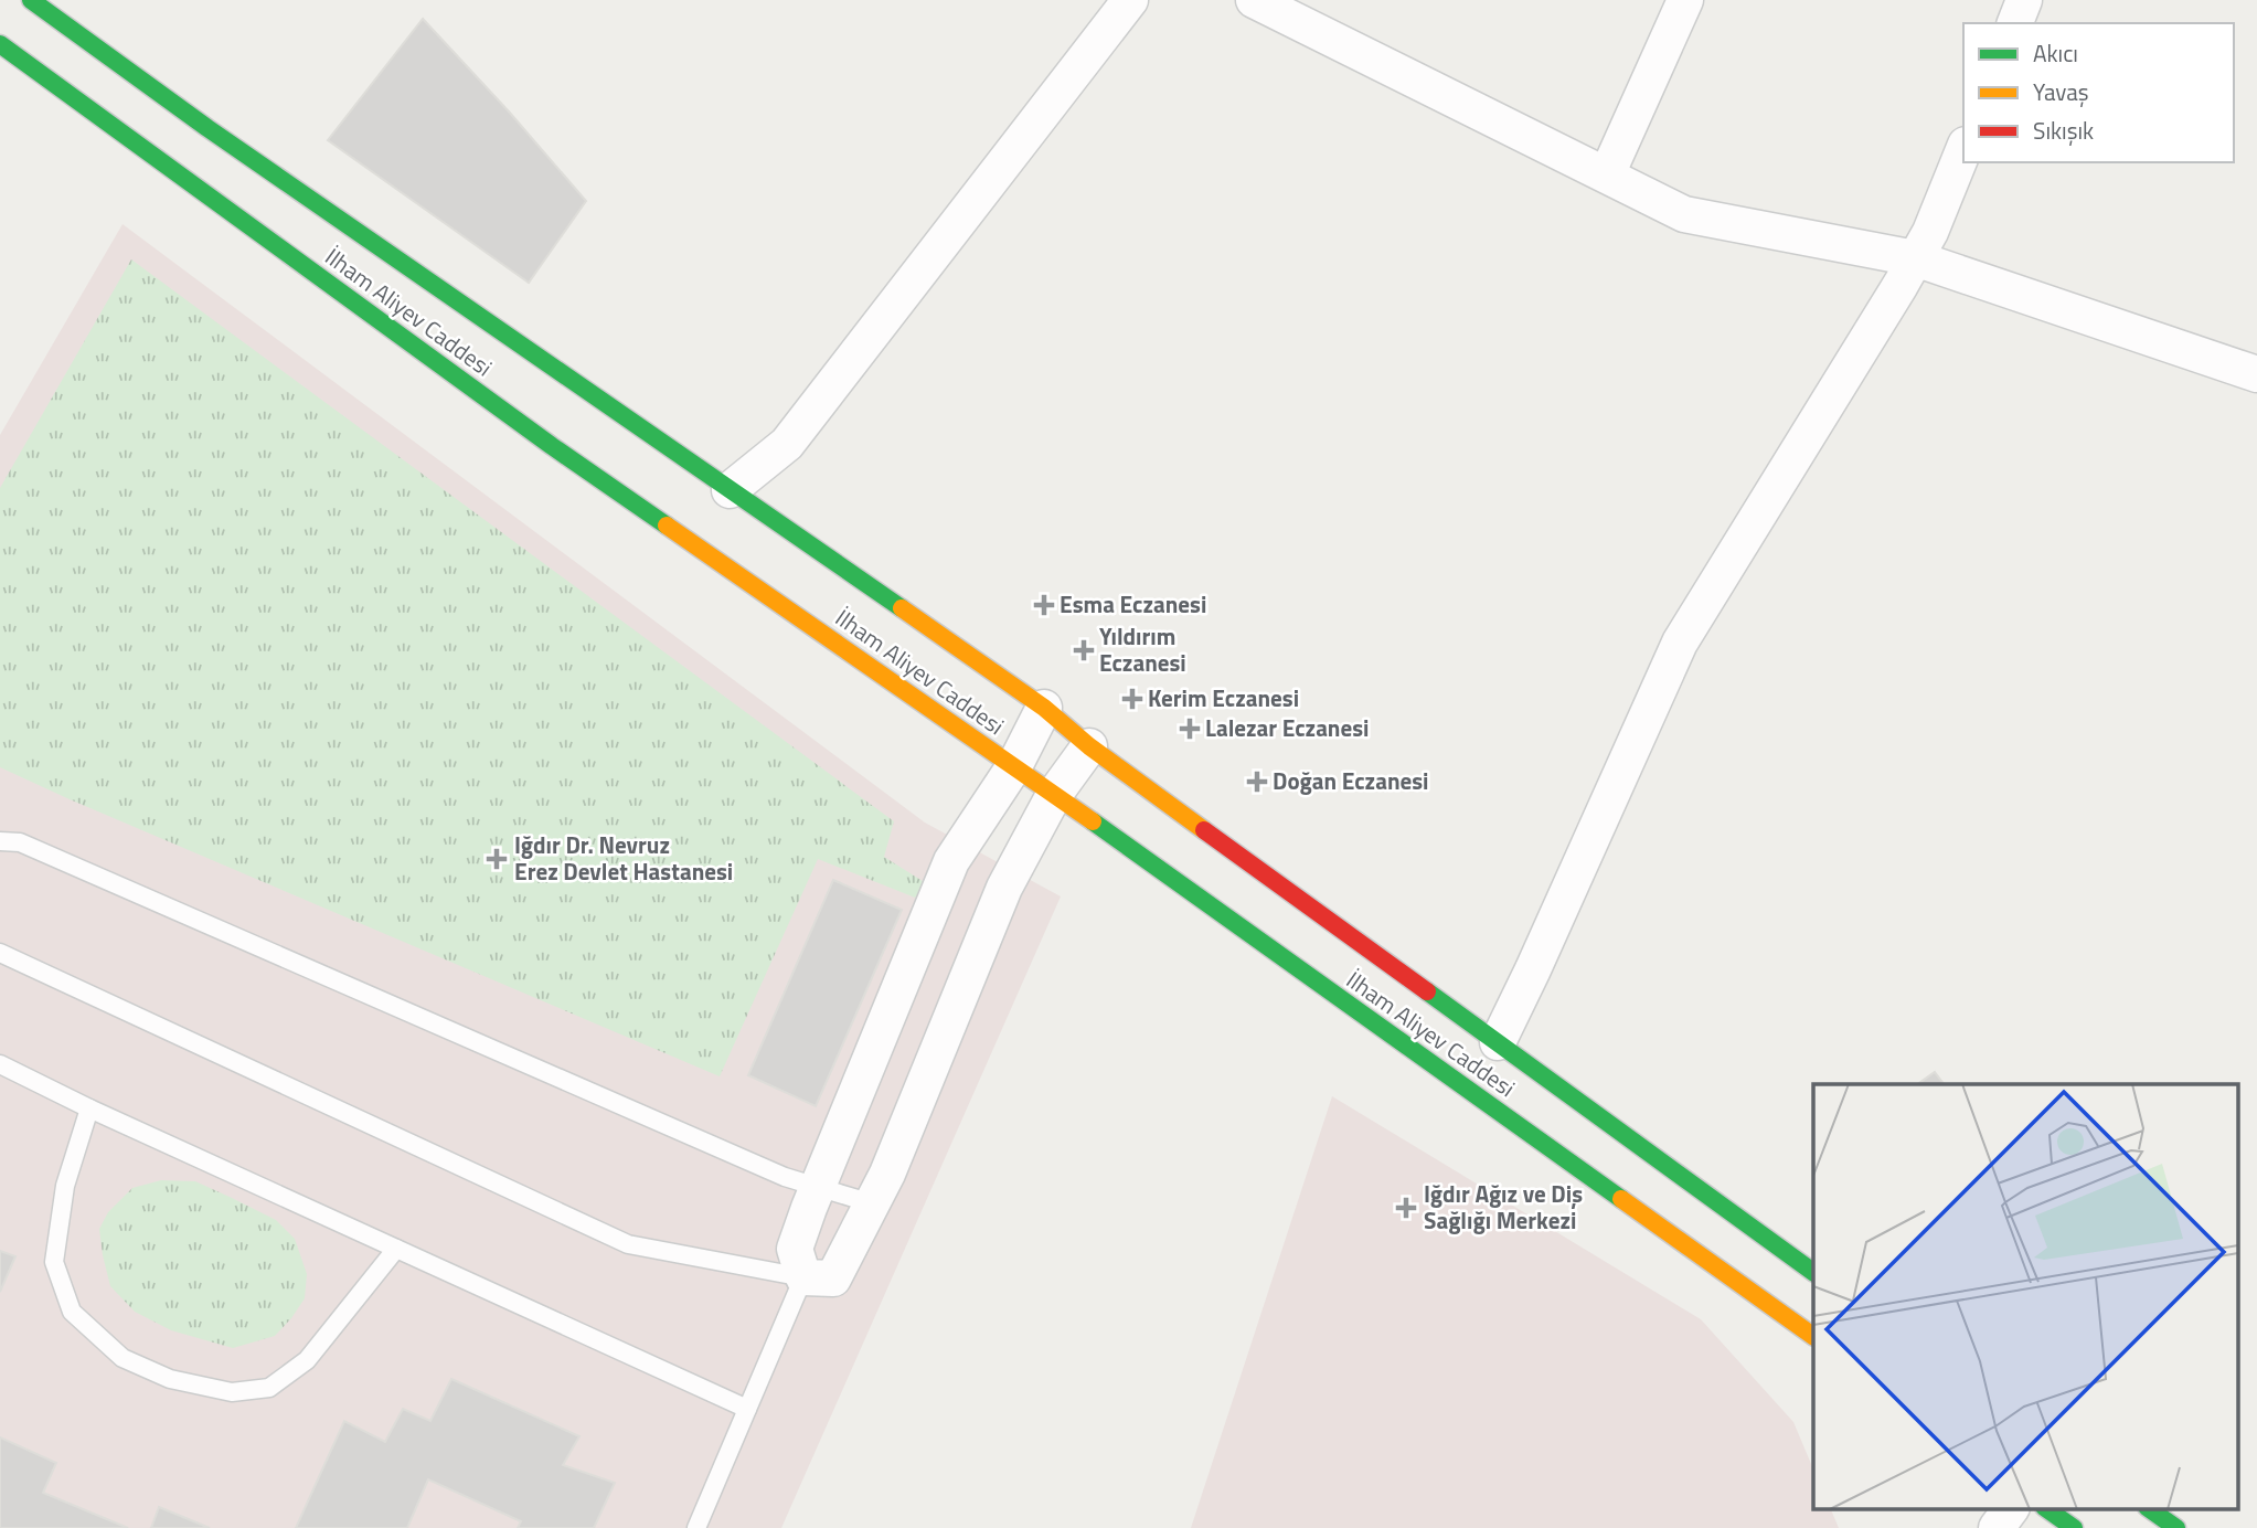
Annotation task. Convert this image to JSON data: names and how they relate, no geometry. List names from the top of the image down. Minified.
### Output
{"streets":{"main road":["İlham Aliyev Caddesi"]},"places":{"health":["Esma Eczanesi","Yıldırım Eczanesi","Kerim Eczanesi","Lalezar Eczanesi","Doğan Eczanesi","Iğdır Dr. Nevruz Erez Devlet Hastanesi","Iğdır Ağız ve Diş Sağlığı Merkezi"]},"legend":["Akıcı","Yavaş","Sıkışık"]}
